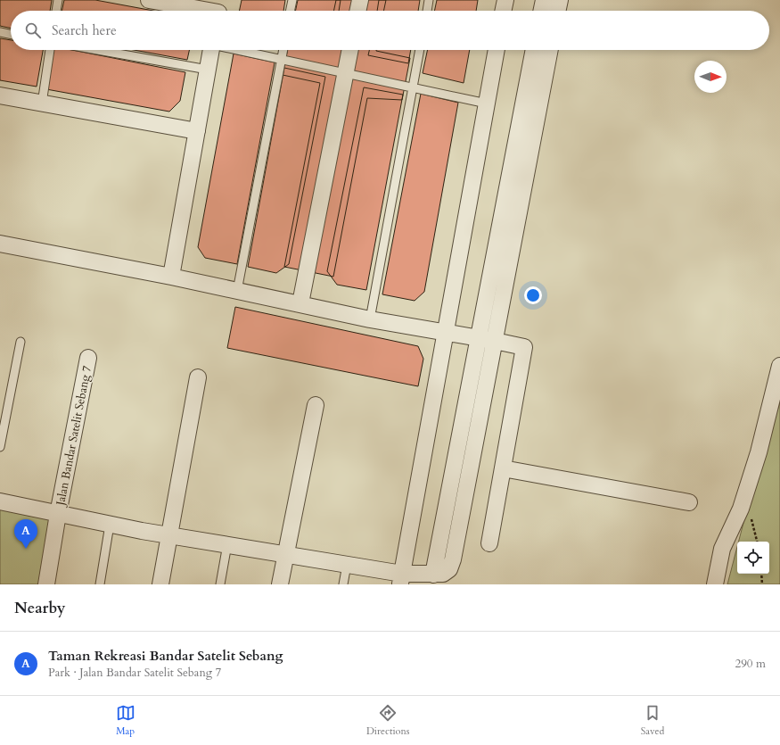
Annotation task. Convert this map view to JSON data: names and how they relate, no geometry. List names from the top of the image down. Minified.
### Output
{"streets":{"street":["Jalan Bandar Satelit Sebang 7"]},"north":"right","page":{"search":"Search here","pins":"A","heading":"Nearby","list":[{"mark":"A","name":"Taman Rekreasi Bandar Satelit Sebang","note":"Park · Jalan Bandar Satelit Sebang 7","value":"290 m"}],"nav":["Map","Directions","Saved"]}}
